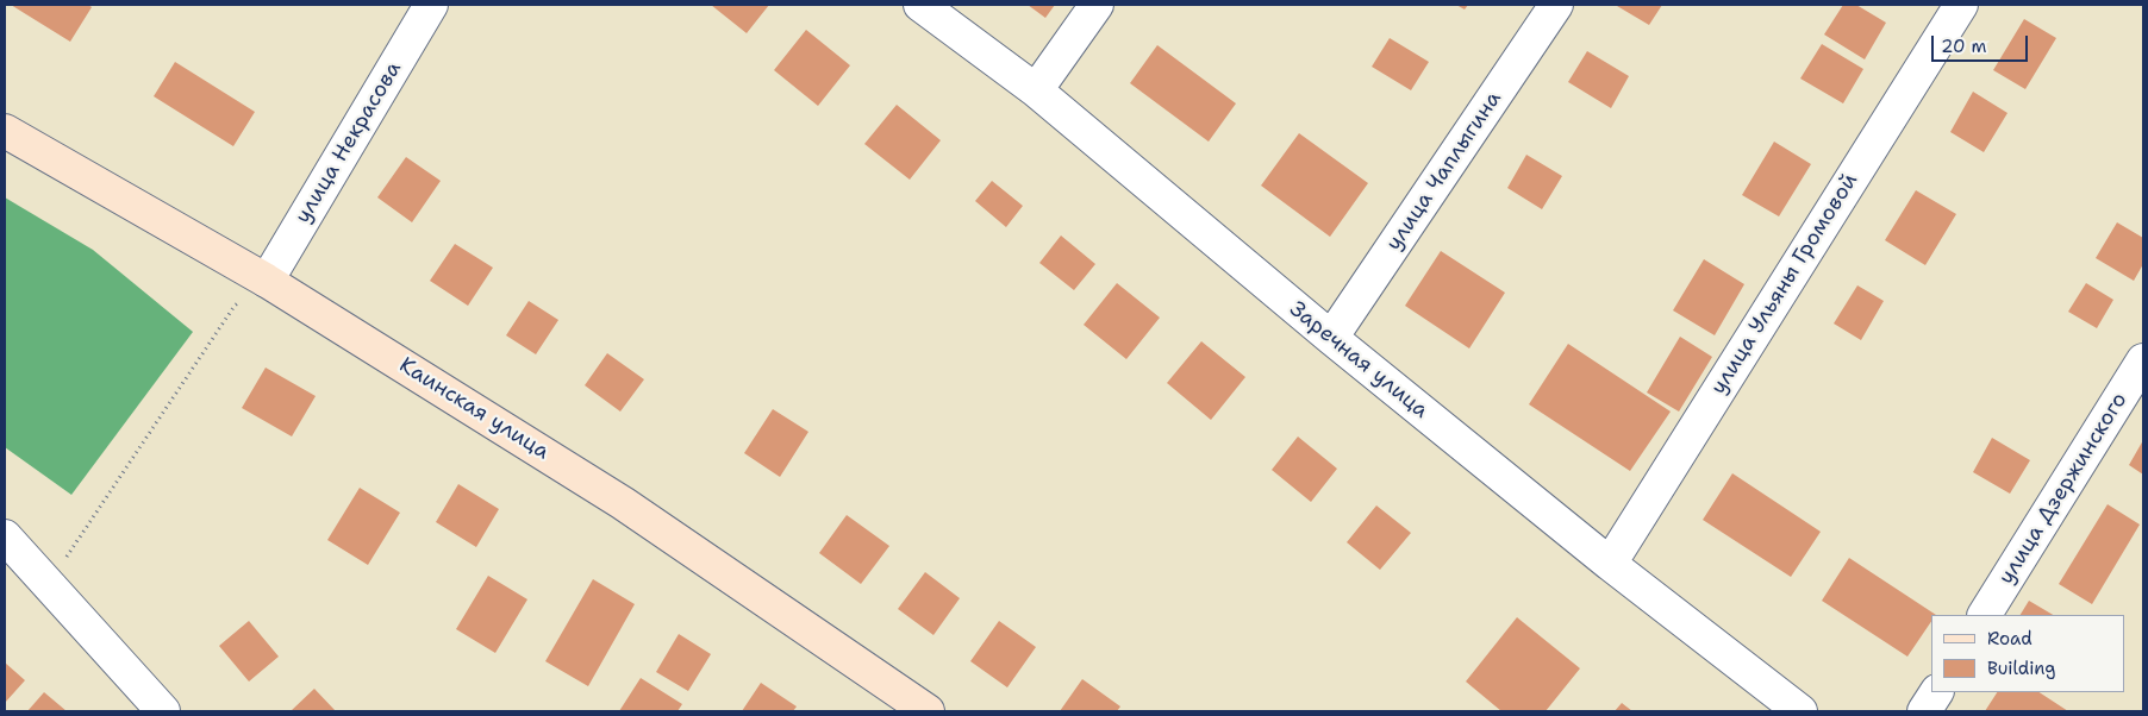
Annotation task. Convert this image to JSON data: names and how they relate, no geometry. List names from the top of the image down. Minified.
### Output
{"streets":{"main road":["Каинская улица"],"street":["улица Некрасова","улица Чаплыгина","улица Ульяны Громовой","Заречная улица","улица Дзержинского"]},"crossings":[["улица Некрасова","Каинская улица"],["улица Чаплыгина","Заречная улица"],["улица Ульяны Громовой","Заречная улица"]],"legend":["Road","Building"],"scale_bar":"20 m"}
